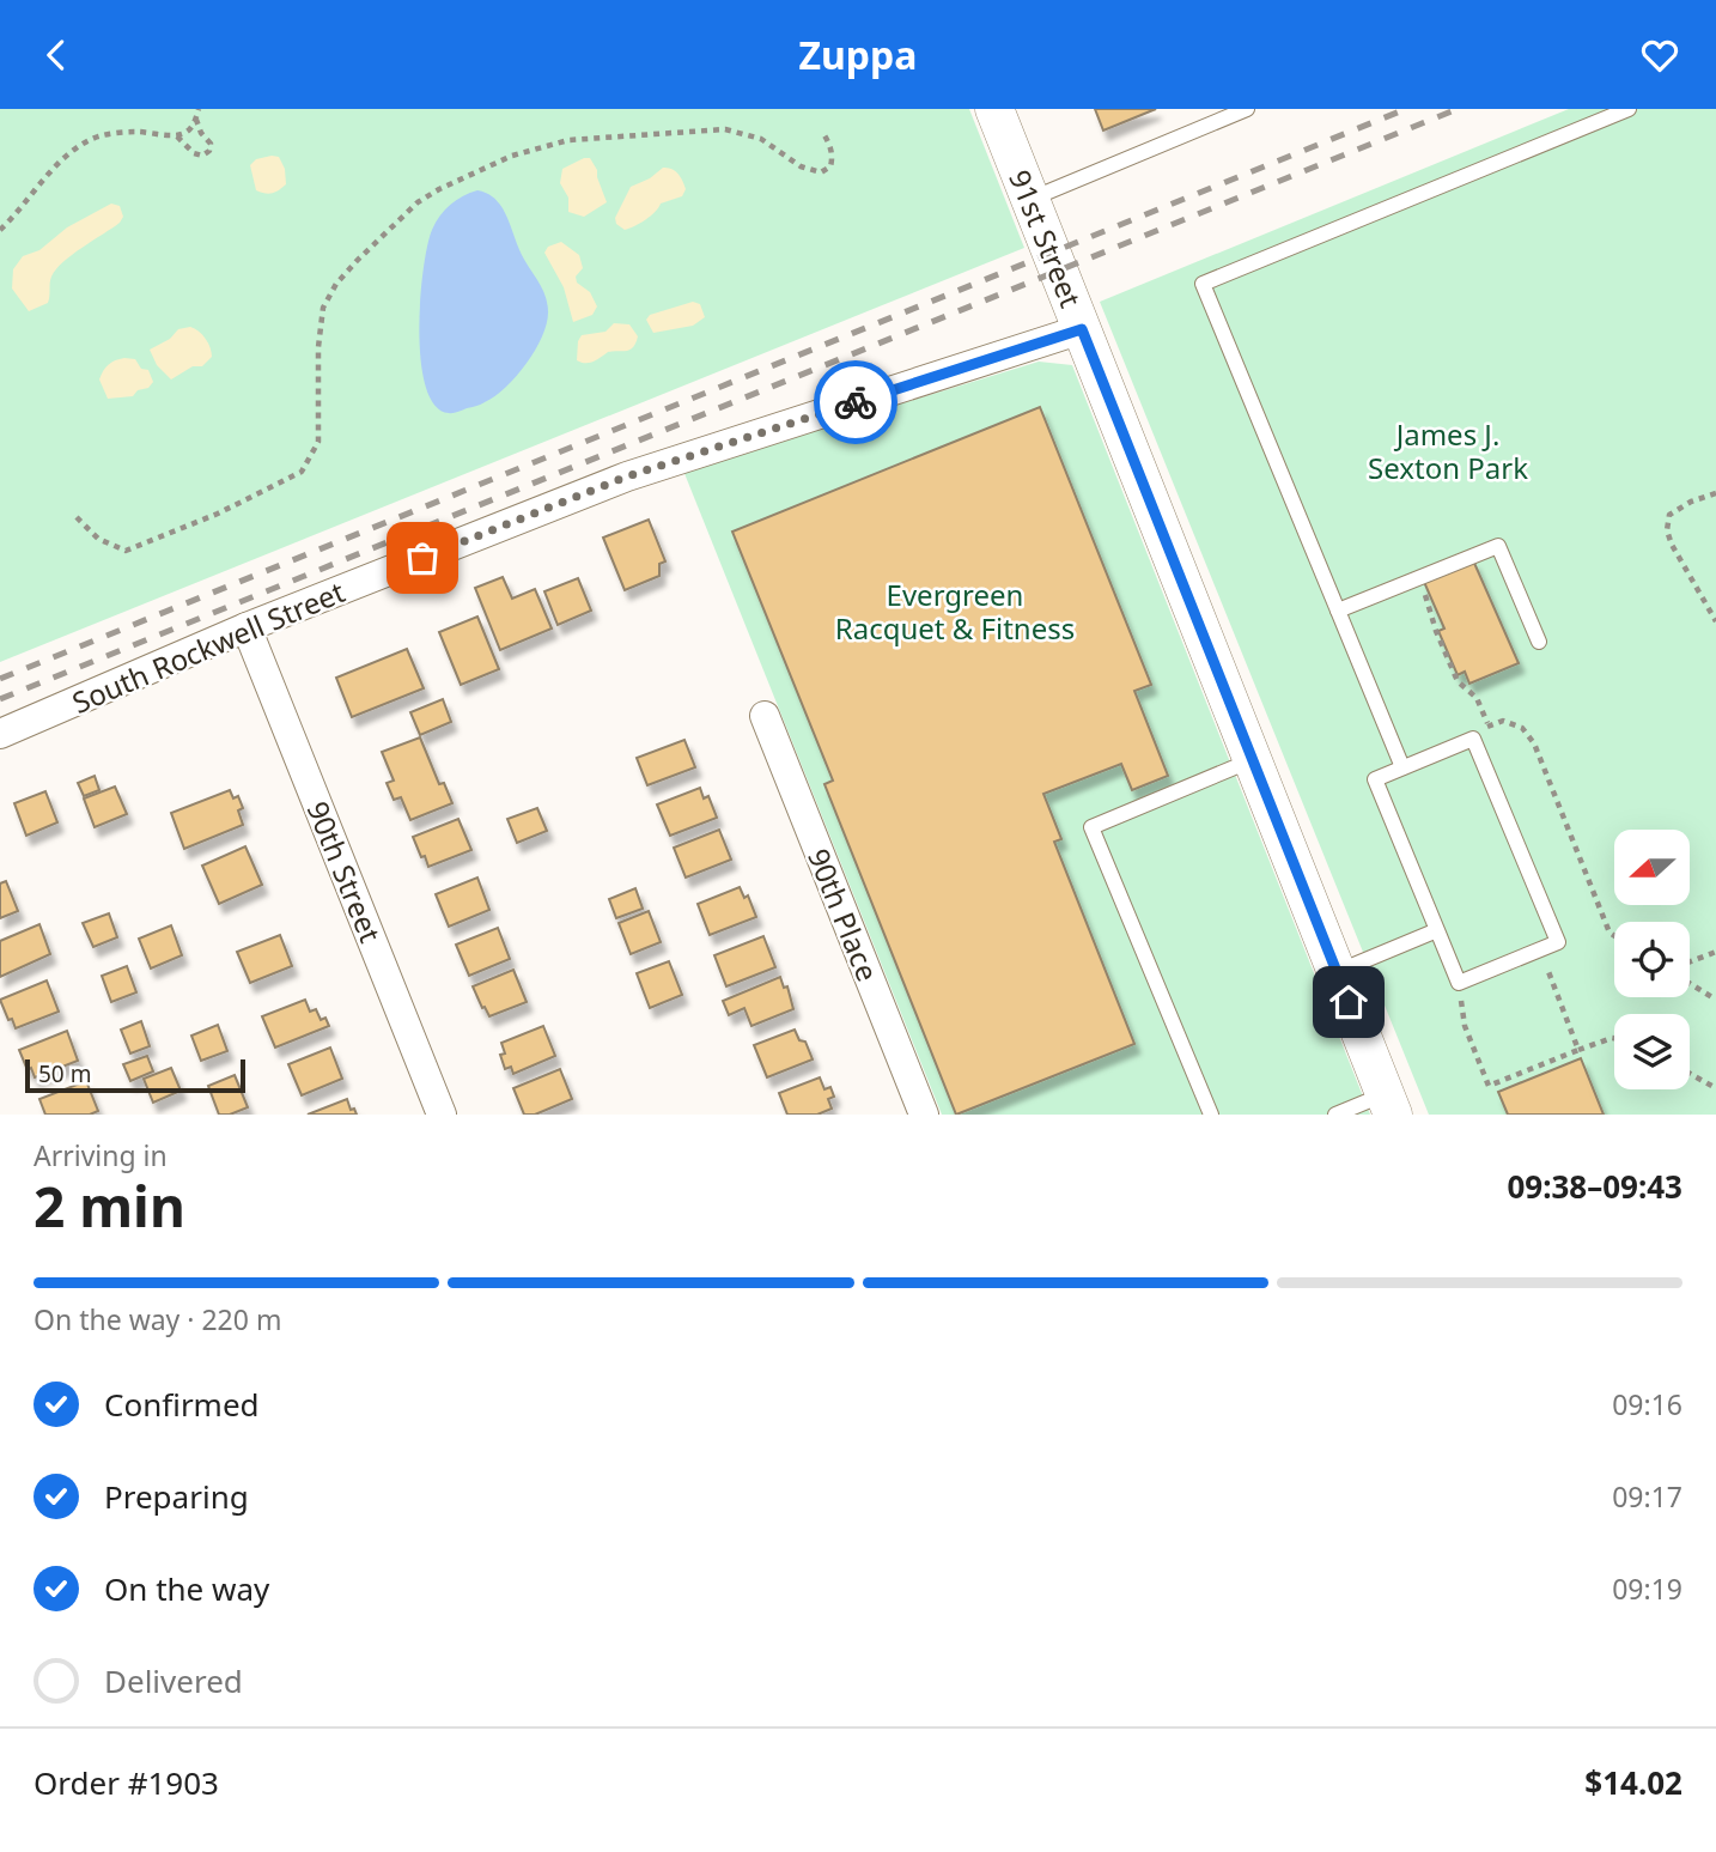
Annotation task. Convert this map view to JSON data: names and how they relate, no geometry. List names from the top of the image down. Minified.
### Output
{"streets":{"street":["91st Street","South Rockwell Street","90th Street","90th Place"]},"crossings":[["91st Street","South Rockwell Street"],["South Rockwell Street","90th Street"]],"parks":["James J. Sexton Park","Evergreen Racquet & Fitness"],"scale_bar":"50 m","north":"left","page":{"header":"Zuppa","scale":"50 m","heading":["2 min","Arriving in","09:38–09:43"],"panel":["Order #1903","$14.02"],"bar":"On the way · 220 m","list":[["Confirmed","09:16"],["Preparing","09:17"],["On the way","09:19"],"Delivered"]}}
